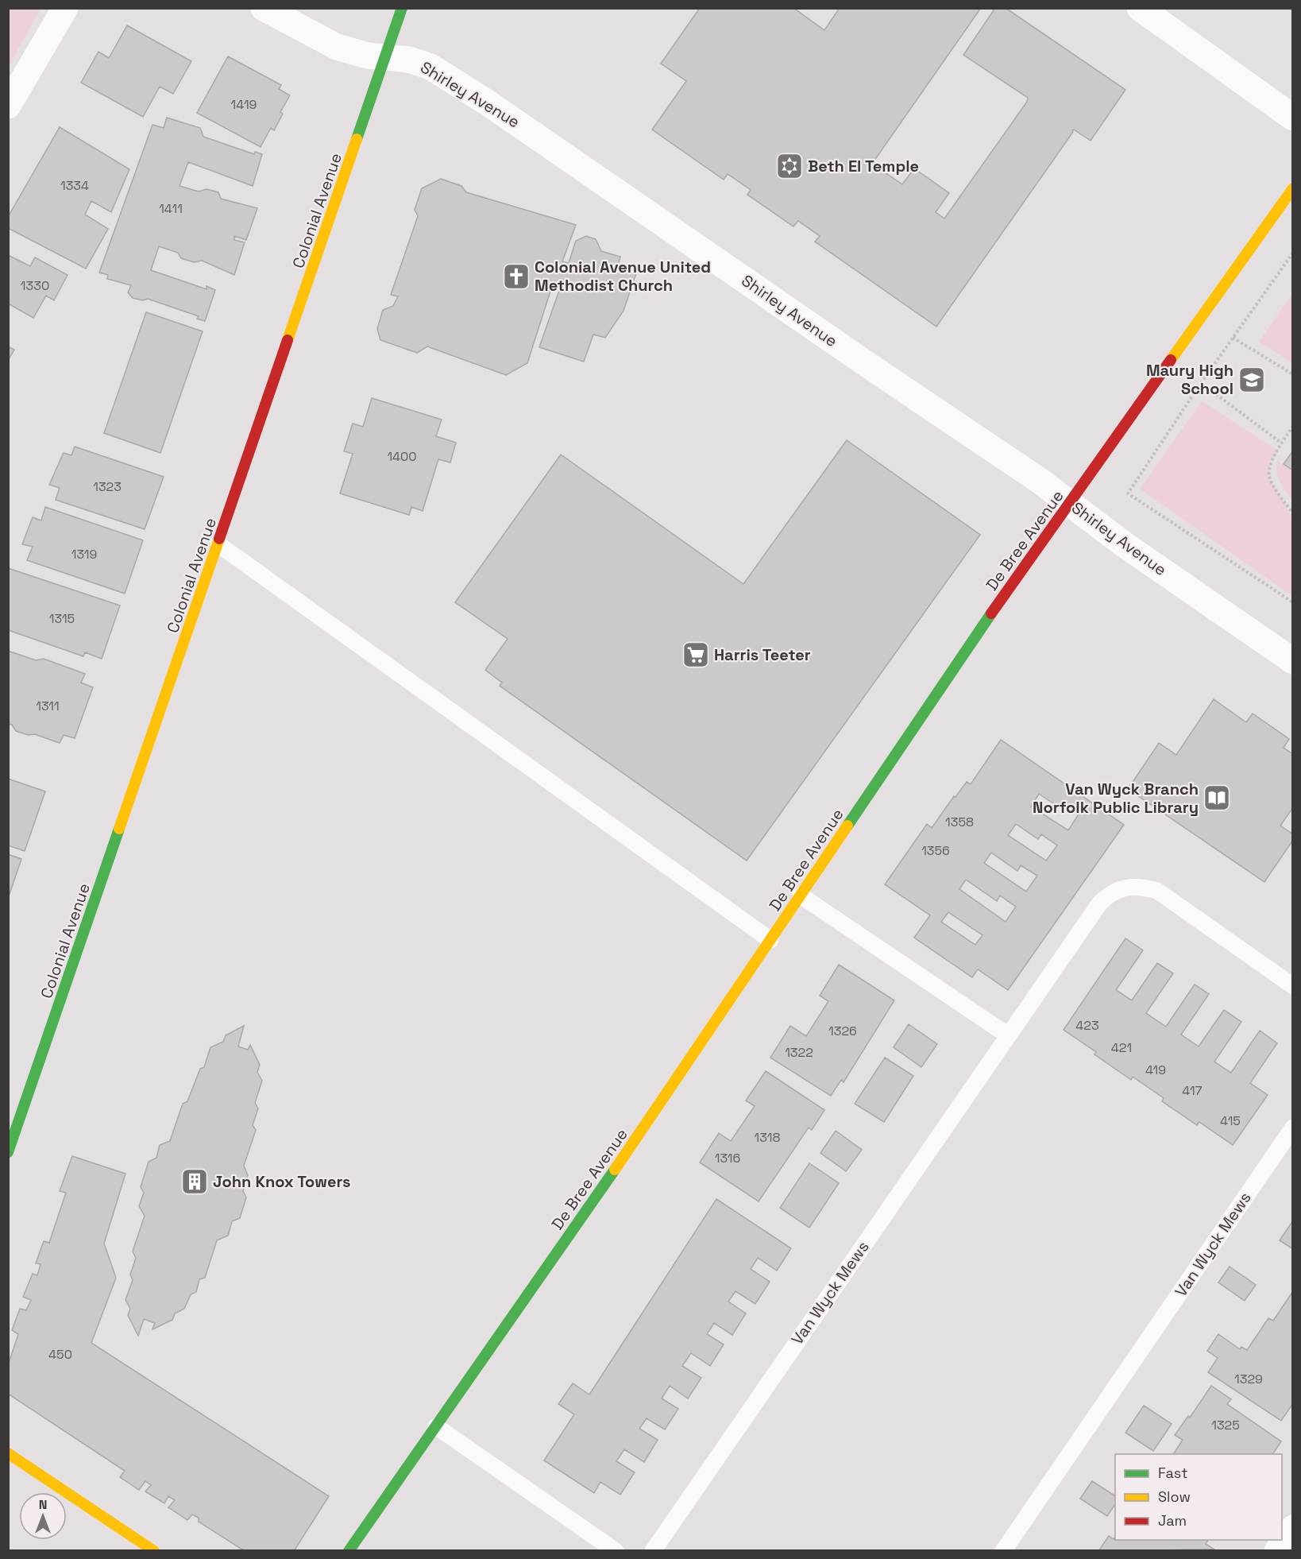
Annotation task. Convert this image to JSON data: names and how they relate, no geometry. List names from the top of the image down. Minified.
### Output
{"streets":{"street":["Shirley Avenue","Colonial Avenue","De Bree Avenue"],"lane":["Van Wyck Mews"]},"crossings":[["Shirley Avenue","Colonial Avenue"],["Shirley Avenue","De Bree Avenue"]],"places":{"synagogue":["Beth El Temple"],"church":["Colonial Avenue United Methodist Church"],"school or university":["Maury High School"],"supermarket":["Harris Teeter"],"library":["Van Wyck Branch Norfolk Public Library"],"building":["John Knox Towers"]},"house_numbers":["1419","1334","1411","1330","1400","1323","1319","1315","1311","1358","1356","423","1326","421","1322","419","417","415","1318","1316","450","1329","1325"],"legend":["Fast","Slow","Jam"],"north":"top"}
